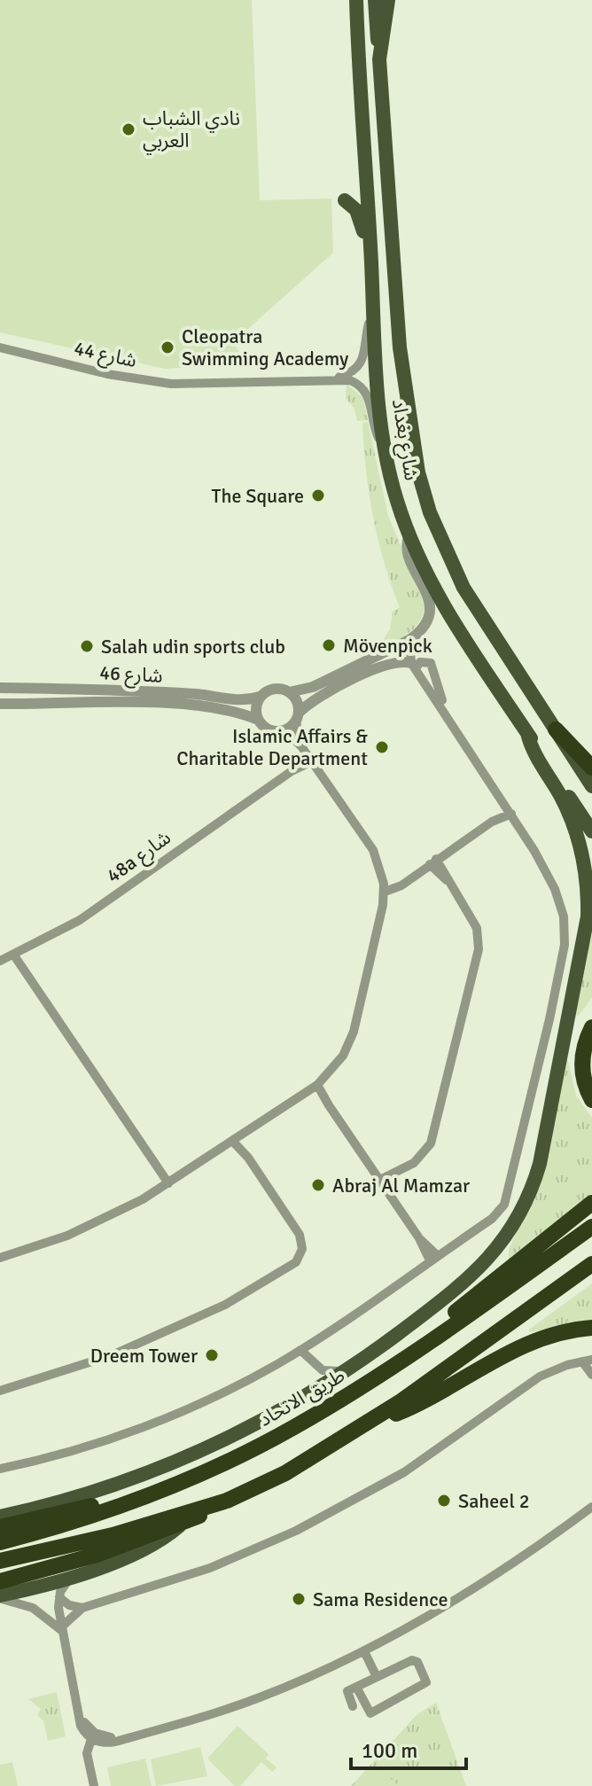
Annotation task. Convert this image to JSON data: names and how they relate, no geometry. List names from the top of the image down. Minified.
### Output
{"streets":{"highway":["طريق الاتحاد"],"main road":["شارع بغداد"],"street":["شارع 44","شارع 46","48a شارع"]},"crossings":[["شارع 44","شارع بغداد"]],"places":["نادي الشباب العربي","Cleopatra Swimming Academy","The Square","Mövenpick","Salah udin sports club","Islamic Affairs & Charitable Department","Abraj Al Mamzar","Dreem Tower","Saheel 2","Sama Residence"],"scale_bar":"100 m"}
